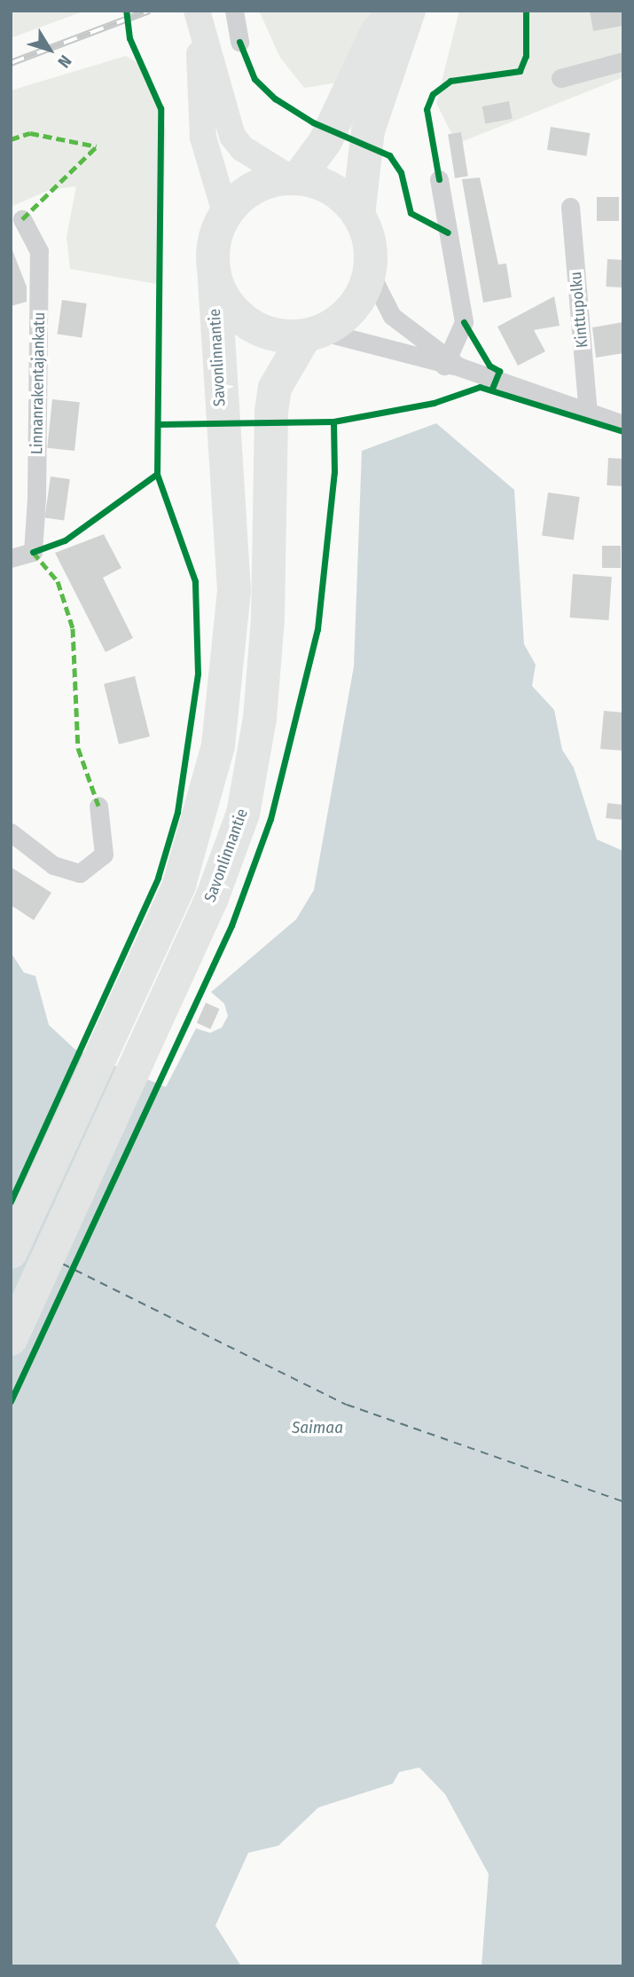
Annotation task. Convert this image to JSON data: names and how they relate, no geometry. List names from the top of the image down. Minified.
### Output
{"streets":{"highway":["Savonlinnantie"],"street":["Kinttupolku","Linnanrakentajankatu"]},"water":["Saimaa"],"north":"bottom right"}
